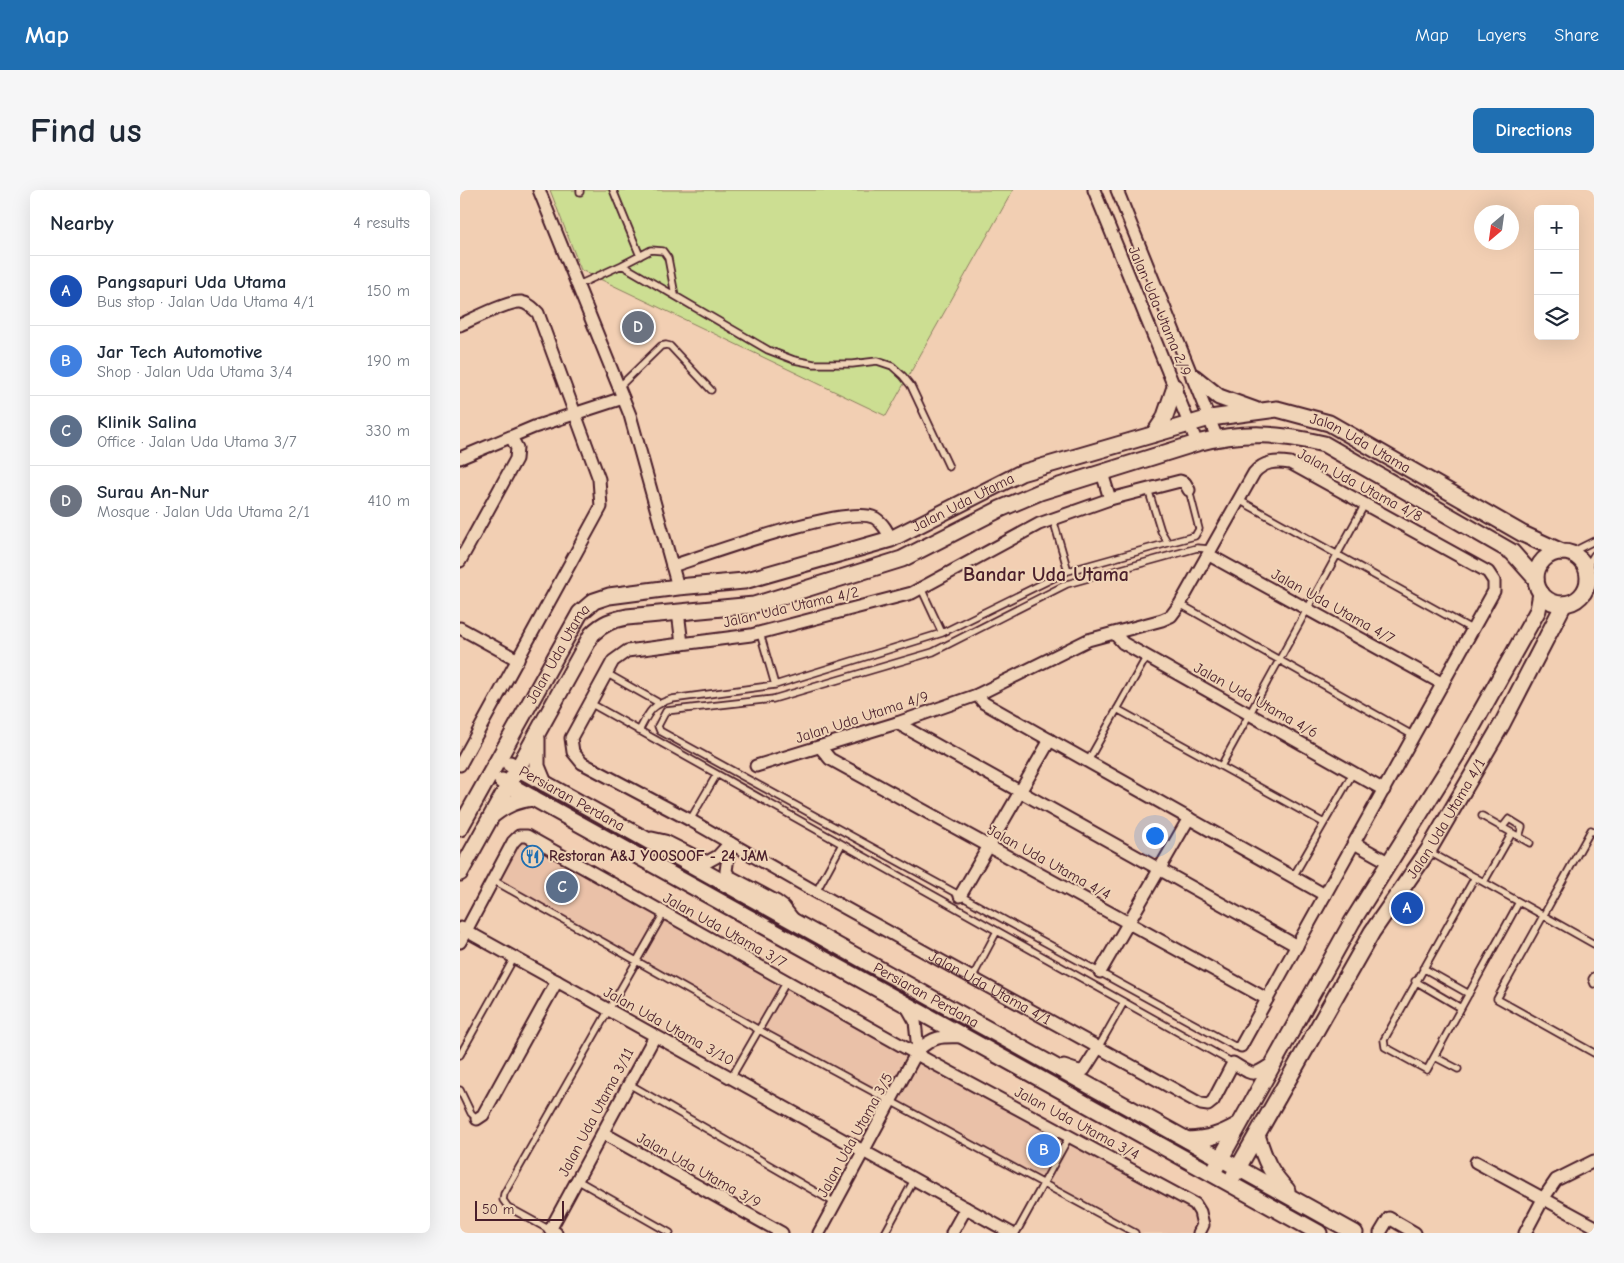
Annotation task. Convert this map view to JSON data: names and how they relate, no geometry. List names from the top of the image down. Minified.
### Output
{"streets":{"street":["Jalan Uda Utama 2/9","Jalan Uda Utama","Jalan Uda Utama 4/8","Jalan Uda Utama 4/7","Jalan Uda Utama 4/2","Jalan Uda Utama 4/6","Jalan Uda Utama 4/9","Persiaran Perdana","Jalan Uda Utama 4/1","Jalan Uda Utama 4/4","Jalan Uda Utama 3/7","Jalan Uda Utama 3/10","Jalan Uda Utama 3/11","Jalan Uda Utama 3/4","Jalan Uda Utama 3/5","Jalan Uda Utama 3/9"]},"crossings":[["Jalan Uda Utama 2/9","Jalan Uda Utama"],["Jalan Uda Utama","Persiaran Perdana"],["Jalan Uda Utama","Jalan Uda Utama 4/1"],["Jalan Uda Utama 4/8","Jalan Uda Utama 4/7"],["Jalan Uda Utama 4/8","Jalan Uda Utama 4/6"],["Jalan Uda Utama 4/8","Jalan Uda Utama 4/9"],["Jalan Uda Utama 4/2","Jalan Uda Utama 4/1"],["Jalan Uda Utama 4/6","Jalan Uda Utama 4/9"],["Jalan Uda Utama 4/9","Jalan Uda Utama 4/4"],["Persiaran Perdana","Jalan Uda Utama 4/1"],["Jalan Uda Utama 3/7","Jalan Uda Utama 3/4"],["Jalan Uda Utama 3/7","Jalan Uda Utama 3/5"],["Jalan Uda Utama 3/10","Jalan Uda Utama 3/11"],["Jalan Uda Utama 3/10","Jalan Uda Utama 3/5"],["Jalan Uda Utama 3/11","Jalan Uda Utama 3/9"],["Jalan Uda Utama 3/4","Jalan Uda Utama 3/5"]],"districts":["Bandar Uda Utama"],"places":{"restaurant":["Restoran A&J YOOSOOF - 24 JAM"]},"scale_bar":"50 m","north":"bottom left","page":{"header":"Map","nav":["Map","Layers","Share"],"buttons":"Directions","title":"Find us","heading":["Nearby","4 results"],"map_buttons":["+","−"],"list":[{"mark":"A","name":"Pangsapuri Uda Utama","note":"Bus stop · Jalan Uda Utama 4/1","value":"150 m"},{"mark":"B","name":"Jar Tech Automotive","note":"Shop · Jalan Uda Utama 3/4","value":"190 m"},{"mark":"C","name":"Klinik Salina","note":"Office · Jalan Uda Utama 3/7","value":"330 m"},{"mark":"D","name":"Surau An-Nur","note":"Mosque · Jalan Uda Utama 2/1","value":"410 m"}],"pins":["D","C","A","B"],"scale":"50 m"}}
